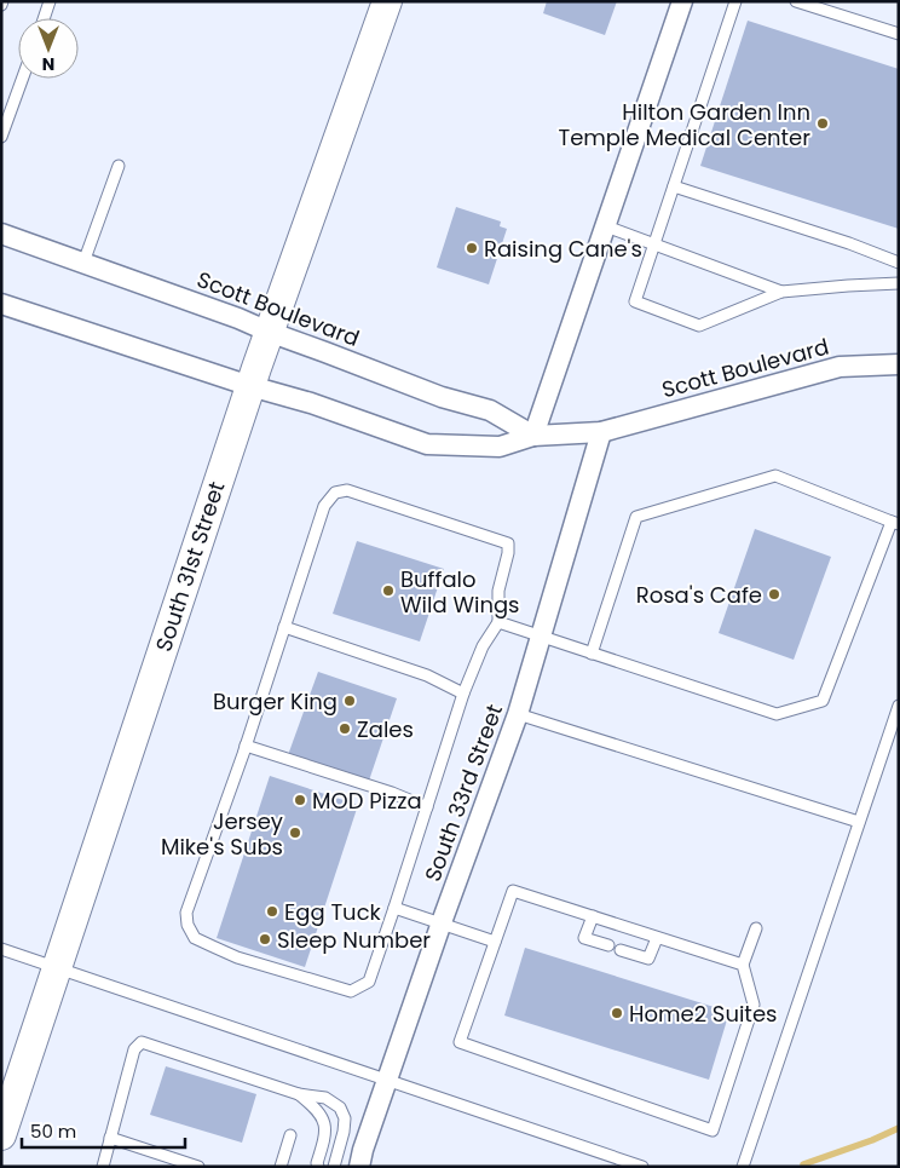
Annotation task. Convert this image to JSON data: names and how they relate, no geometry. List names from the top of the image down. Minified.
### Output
{"streets":{"main road":["South 31st Street"],"street":["Scott Boulevard","South 33rd Street"]},"crossings":[["Scott Boulevard","South 31st Street"],["Scott Boulevard","South 33rd Street"]],"places":["Hilton Garden Inn Temple Medical Center","Raising Cane's","Buffalo Wild Wings","Rosa's Cafe","Burger King","Zales","MOD Pizza","Jersey Mike's Subs","Egg Tuck","Sleep Number","Home2 Suites"],"scale_bar":"50 m","north":"bottom"}
